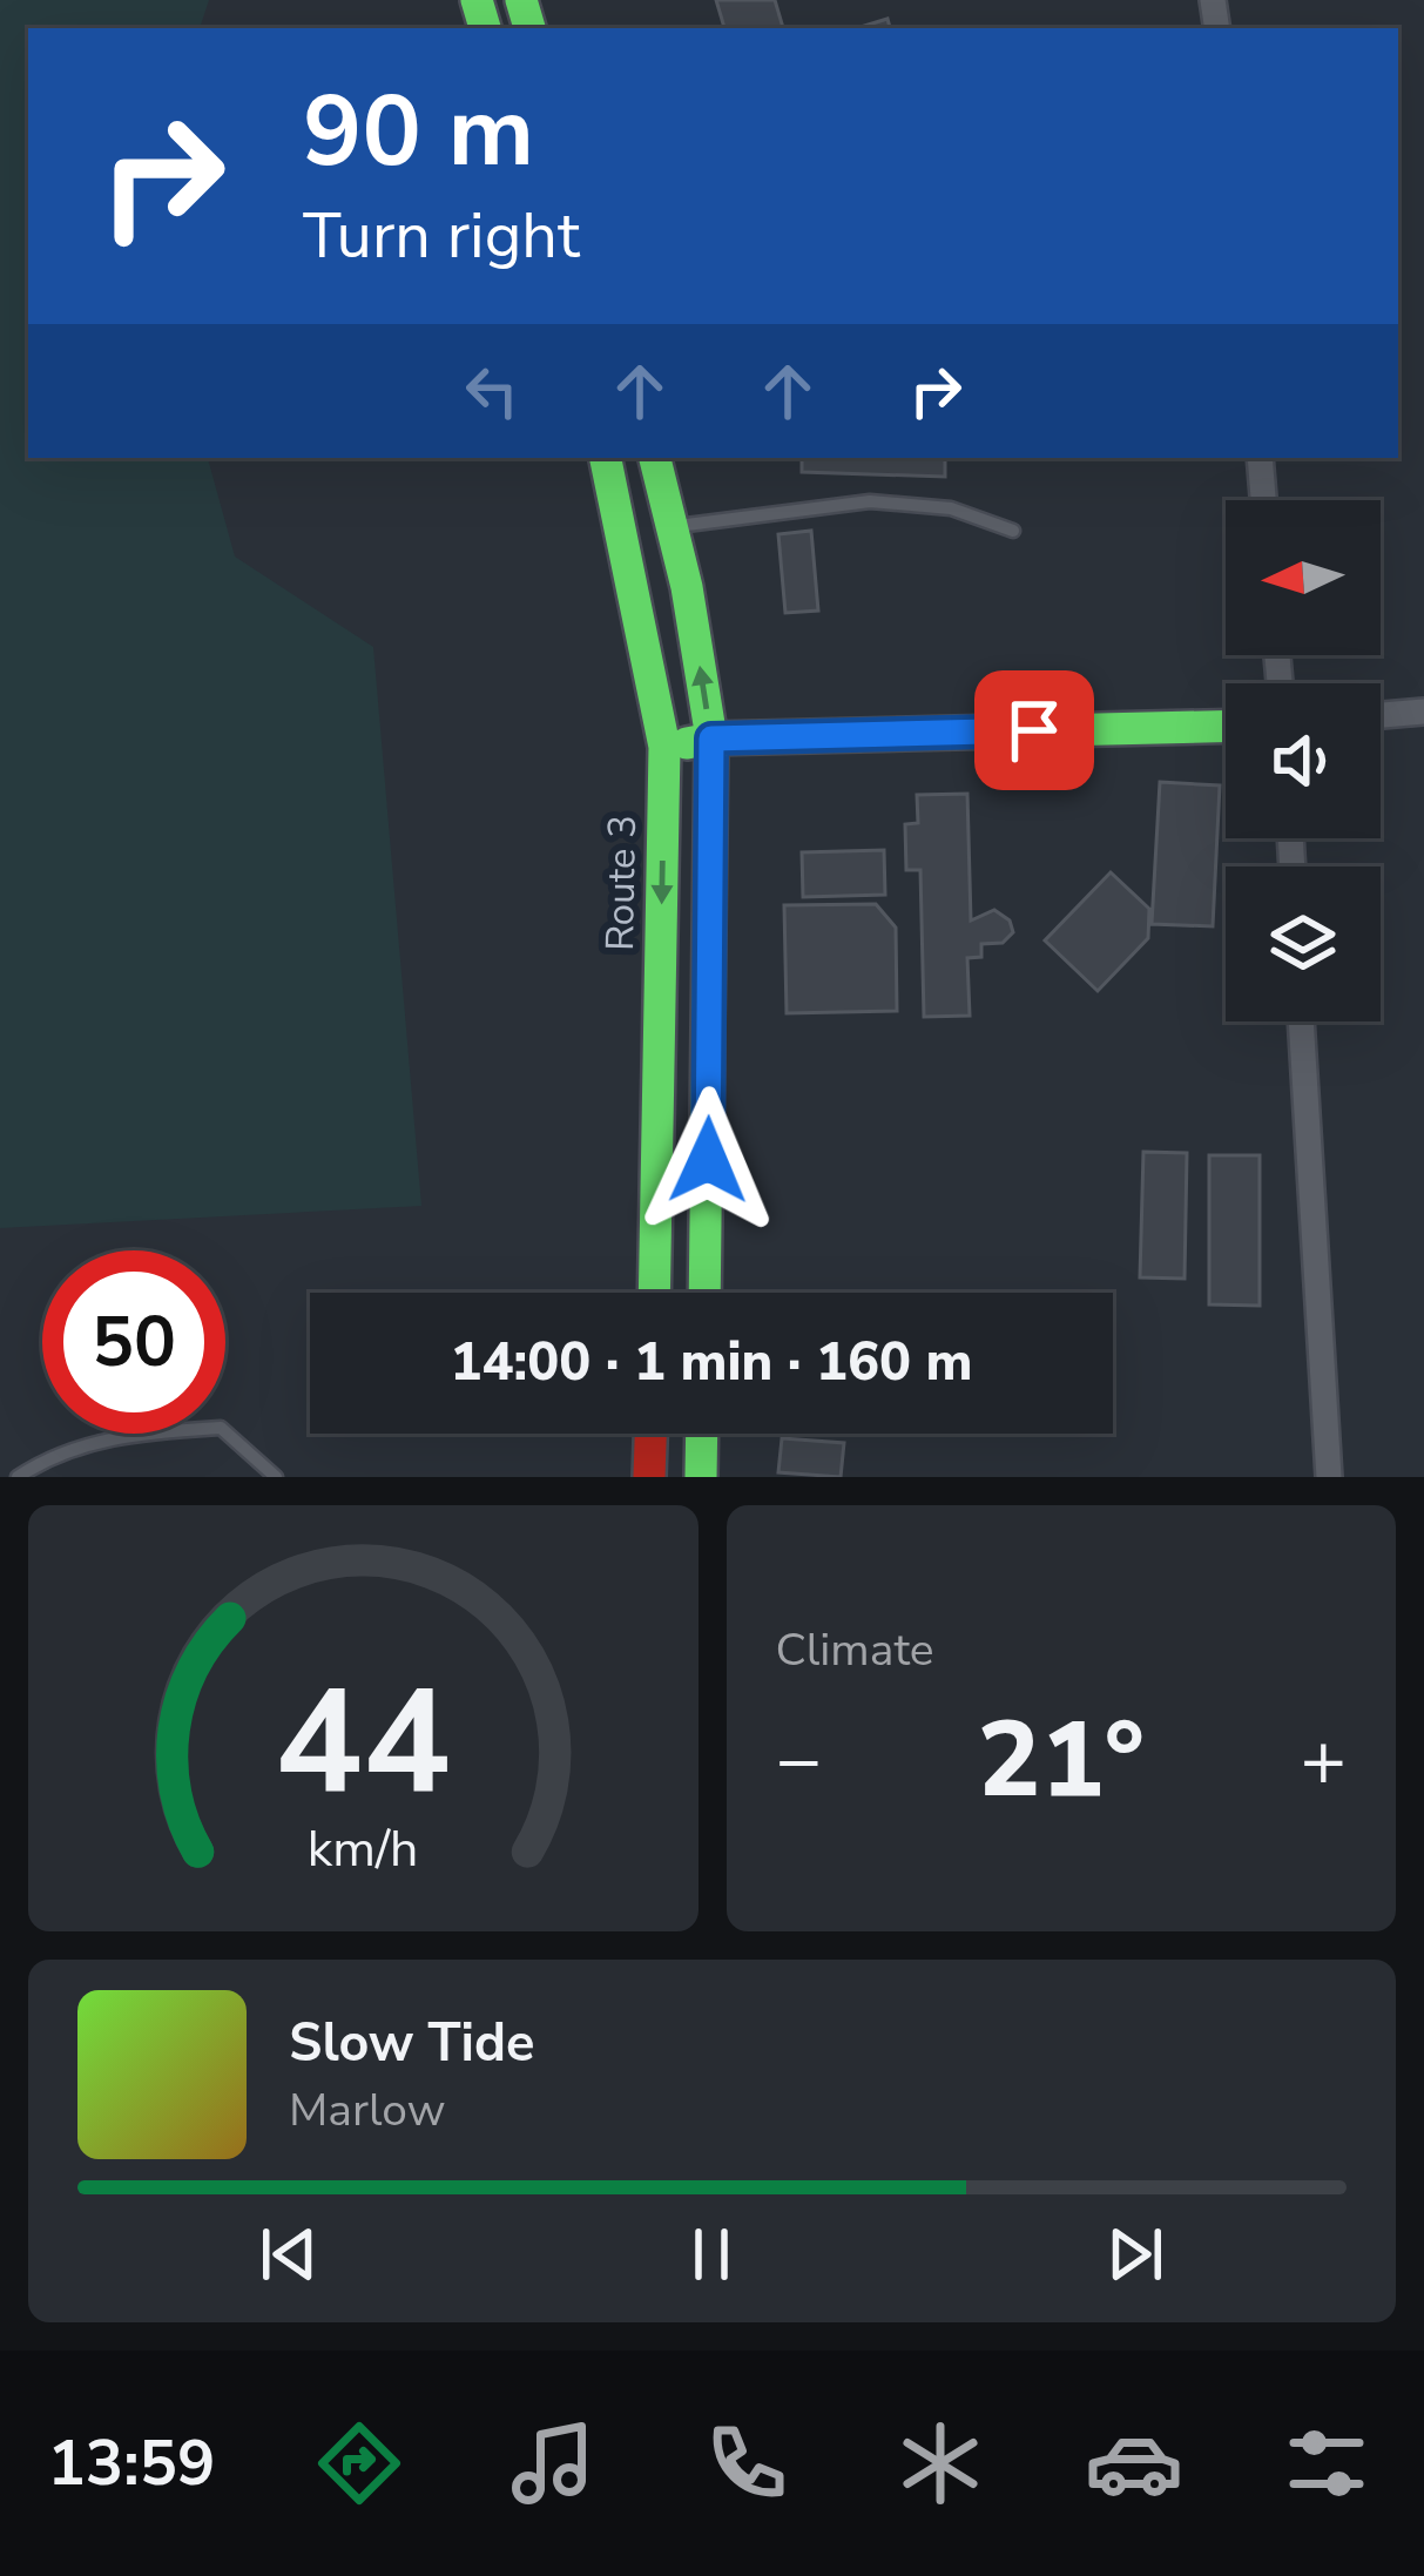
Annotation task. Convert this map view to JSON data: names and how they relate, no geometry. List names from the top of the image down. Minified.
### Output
{"streets":{"main road":["Route 3"]},"north":"left","page":{"turn":["90 m","Turn right"],"limit":"50","trip":"14:00 · 1 min · 160 m","tile":"Climate","heat":["−","21°","+"],"song":["Slow Tide","Marlow"],"tabs":"13:59","gauge":["44","km/h"]}}
